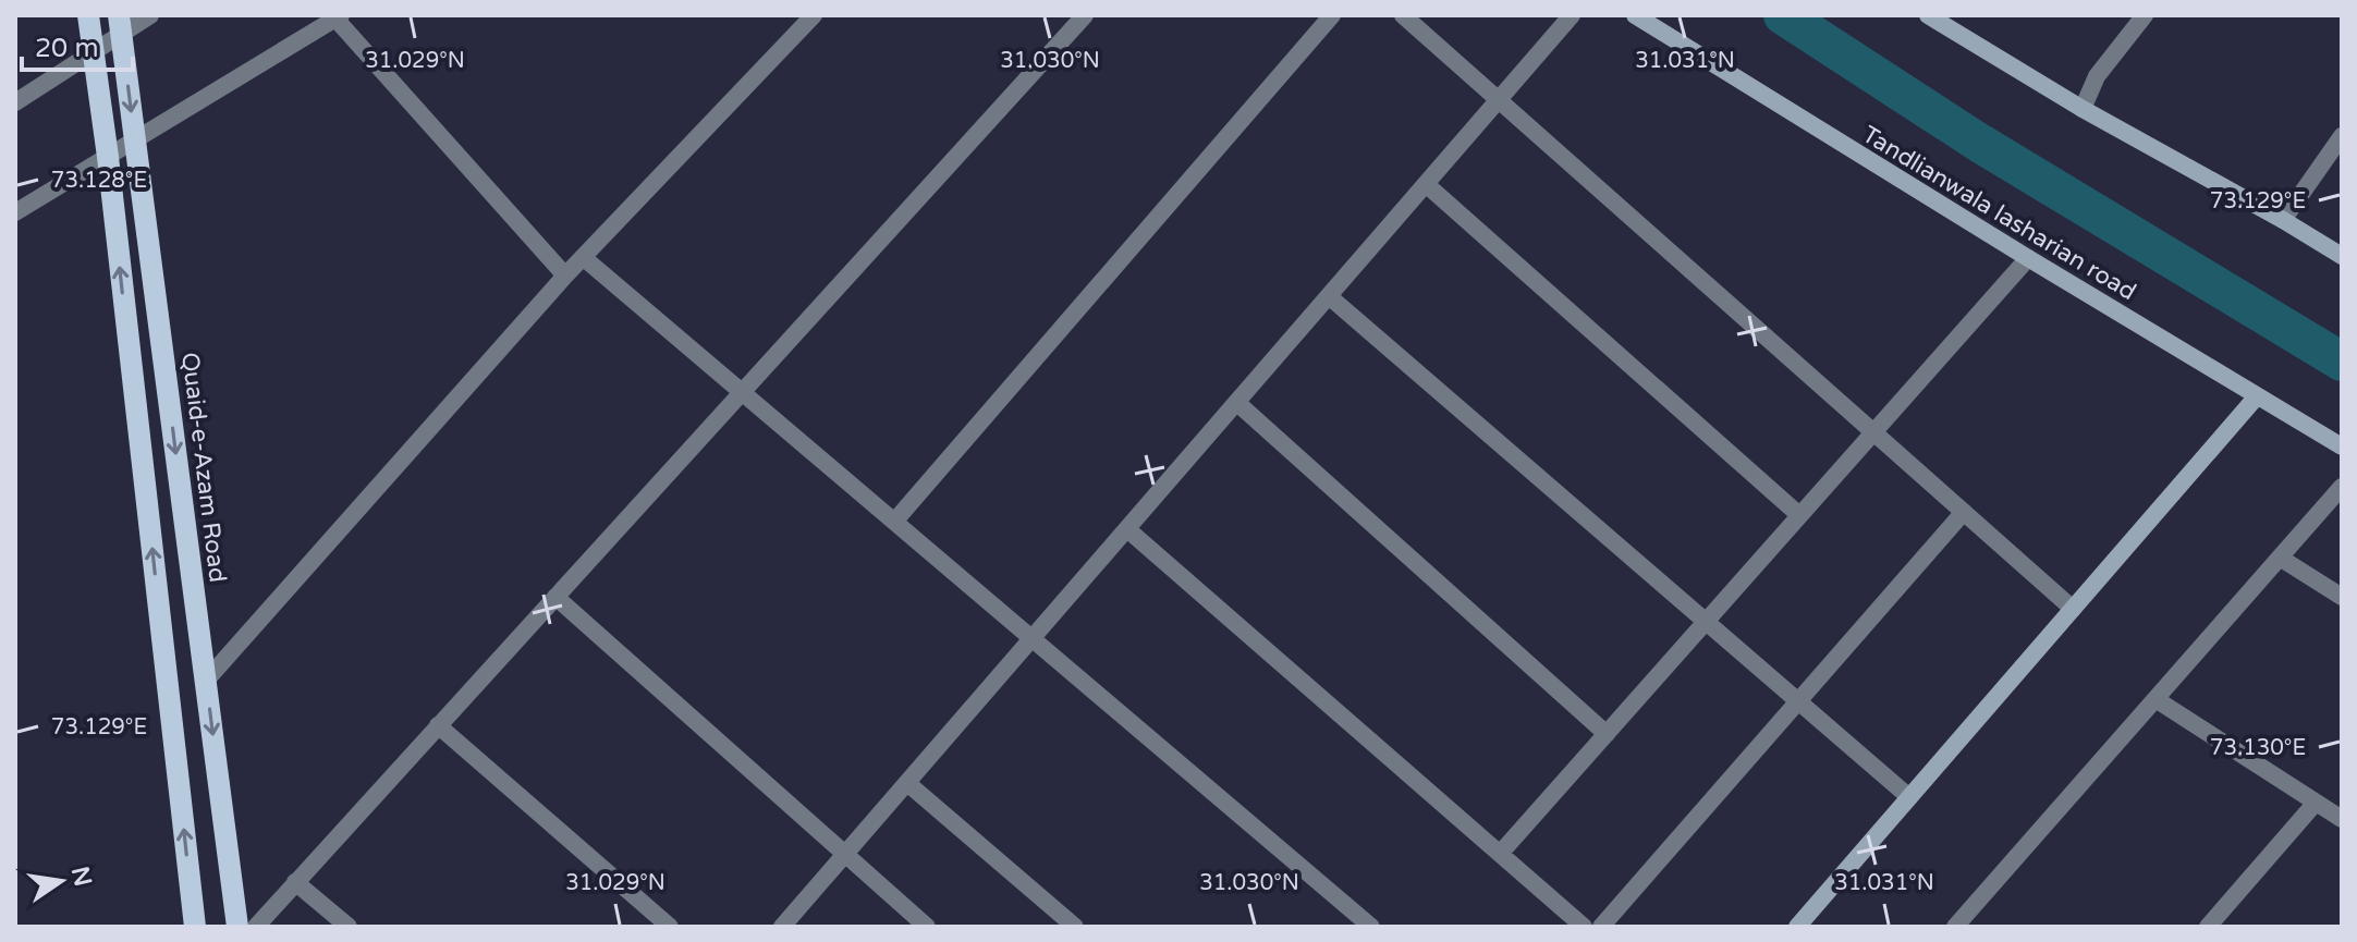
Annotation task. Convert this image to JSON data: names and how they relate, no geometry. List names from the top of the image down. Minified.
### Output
{"streets":{"main road":["Quaid-e-Azam Road"],"street":["Tandlianwala lasharian road"]},"scale_bar":"20 m","north":"right","coordinates":["31.029°N","31.030°N","31.031°N","73.128°E","73.129°E","73.130°E"]}
